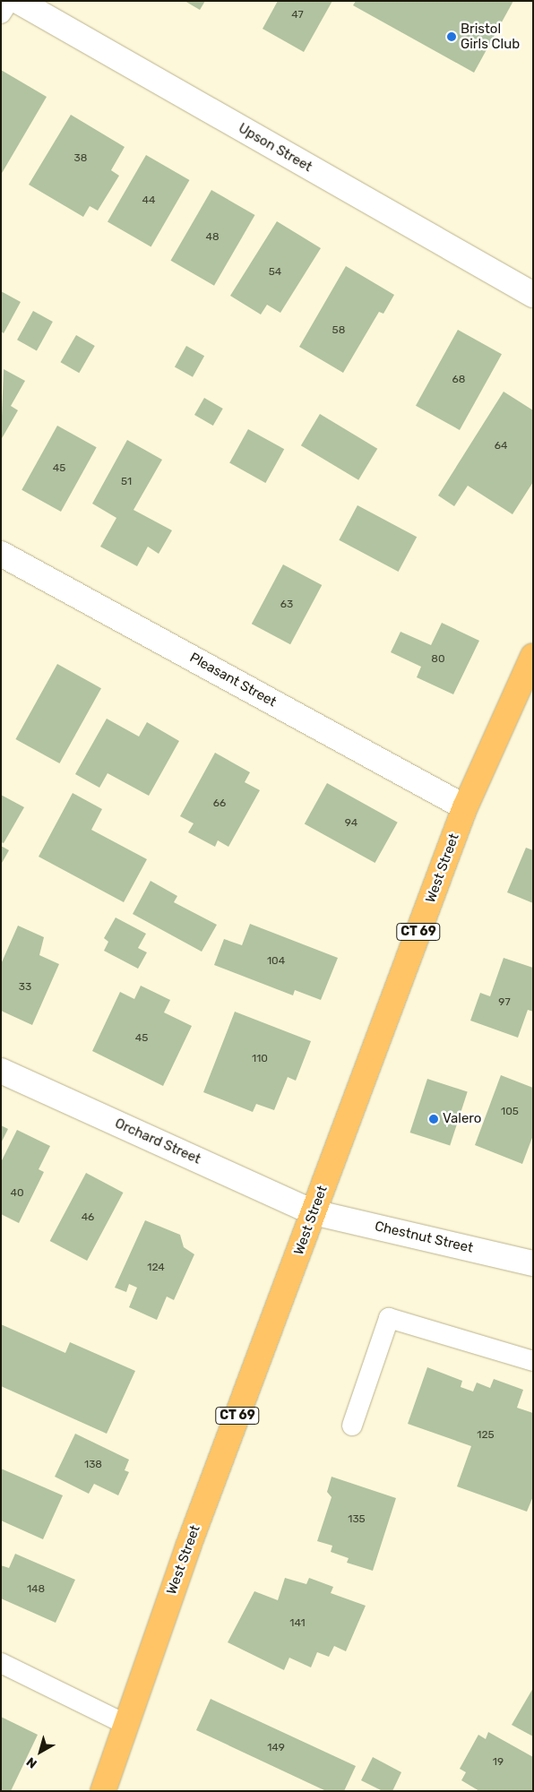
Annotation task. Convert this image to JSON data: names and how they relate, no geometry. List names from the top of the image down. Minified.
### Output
{"streets":{"main road":["West Street","CT 69"],"street":["Upson Street","Pleasant Street","Orchard Street","Chestnut Street"]},"crossings":[["Pleasant Street","West Street"],["West Street","Orchard Street"],["West Street","Chestnut Street"],["Orchard Street","Chestnut Street"]],"places":["Bristol Girls Club","Valero"],"house_numbers":["47","38","44","48","54","58","68","64","45","51","63","80","66","94","104","33","97","45","110","105","40","46","124","125","138","135","148","141","149","19"],"north":"bottom left"}
